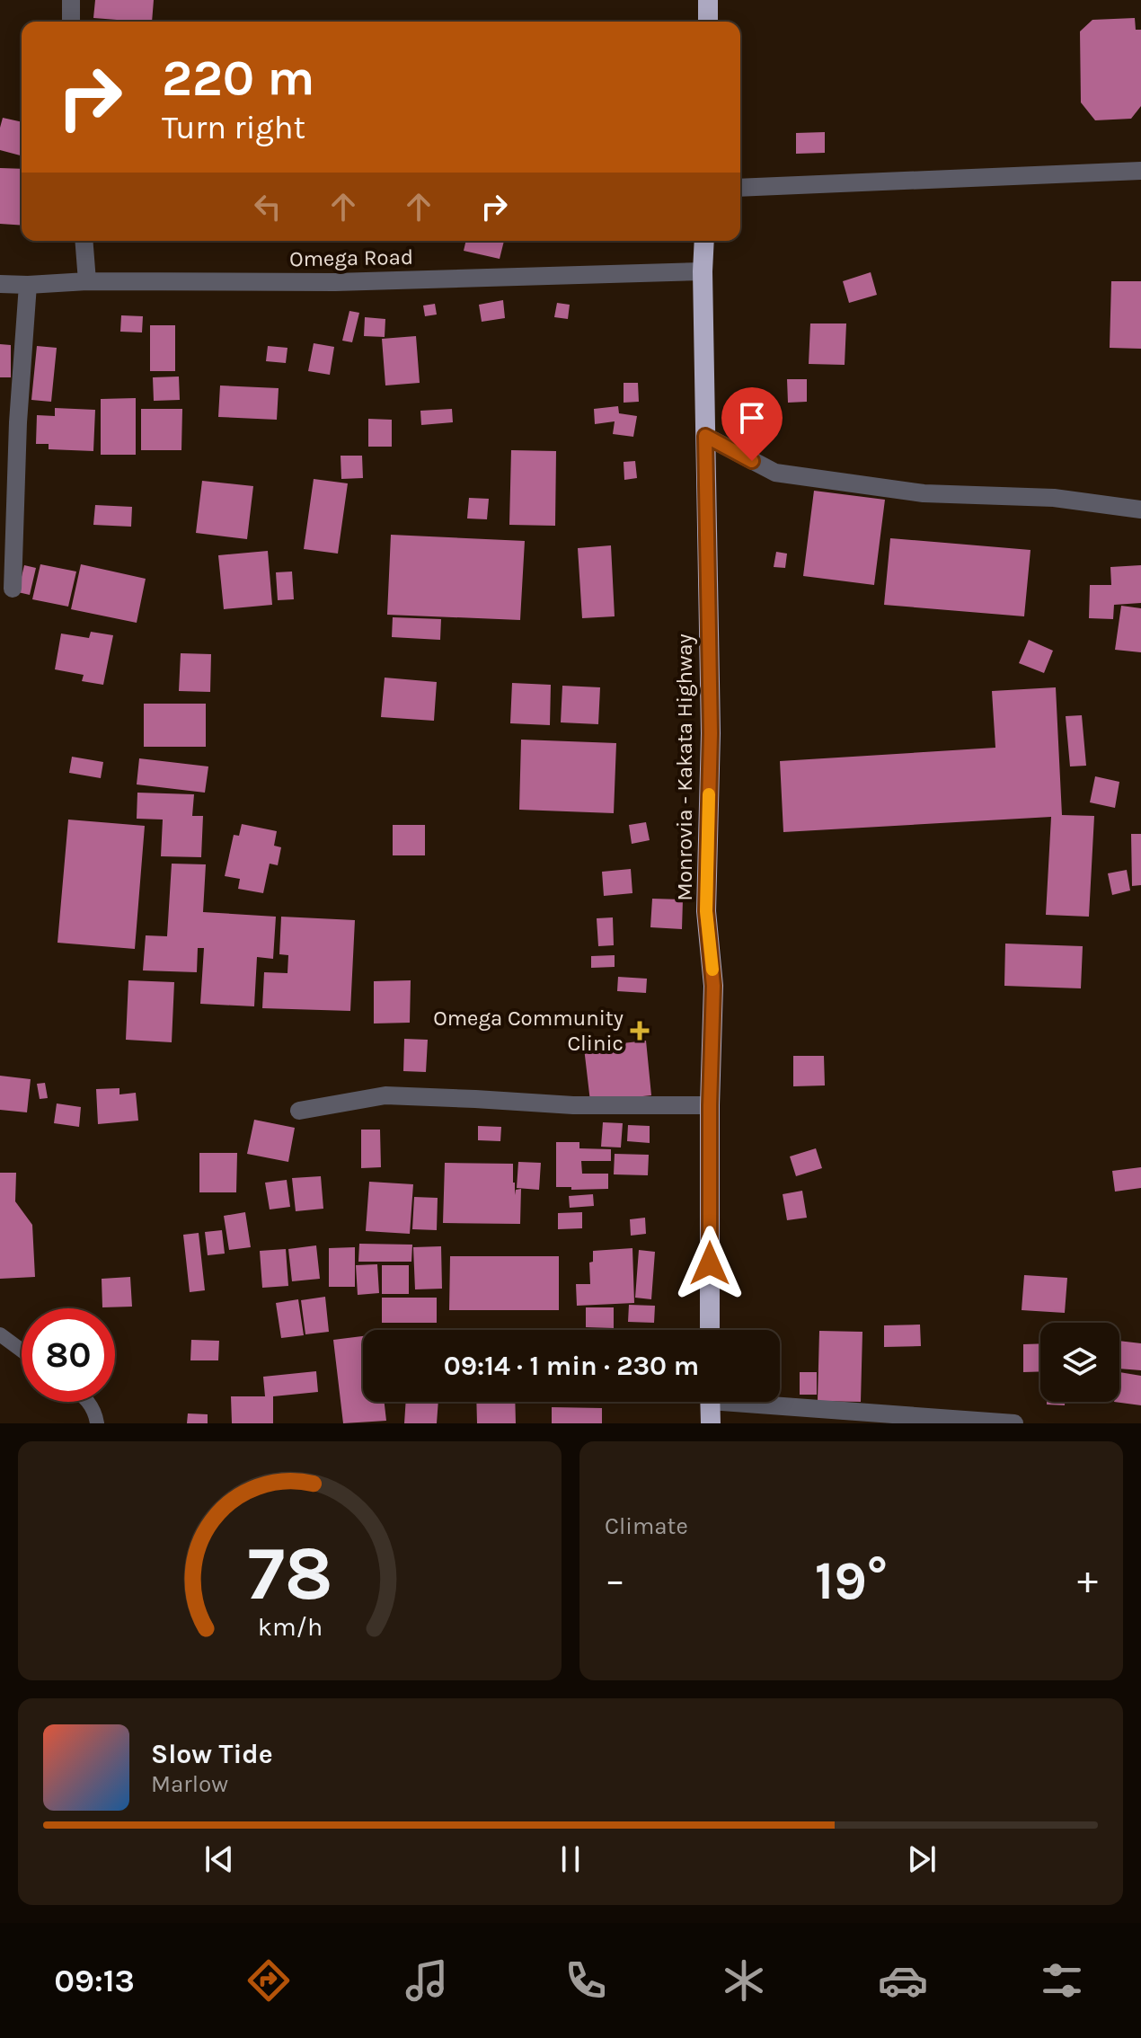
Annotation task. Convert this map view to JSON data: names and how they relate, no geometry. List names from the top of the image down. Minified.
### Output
{"streets":{"highway":["Monrovia - Kakata Highway"],"street":["Omega Road"]},"crossings":[["Omega Road","Monrovia - Kakata Highway"]],"places":{"health":["Omega Community Clinic"]},"page":{"turn":["220 m","Turn right"],"limit":"80","trip":"09:14 · 1 min · 230 m","tile":"Climate","heat":["−","19°","+"],"song":["Slow Tide","Marlow"],"tabs":"09:13","gauge":["78","km/h"]}}
